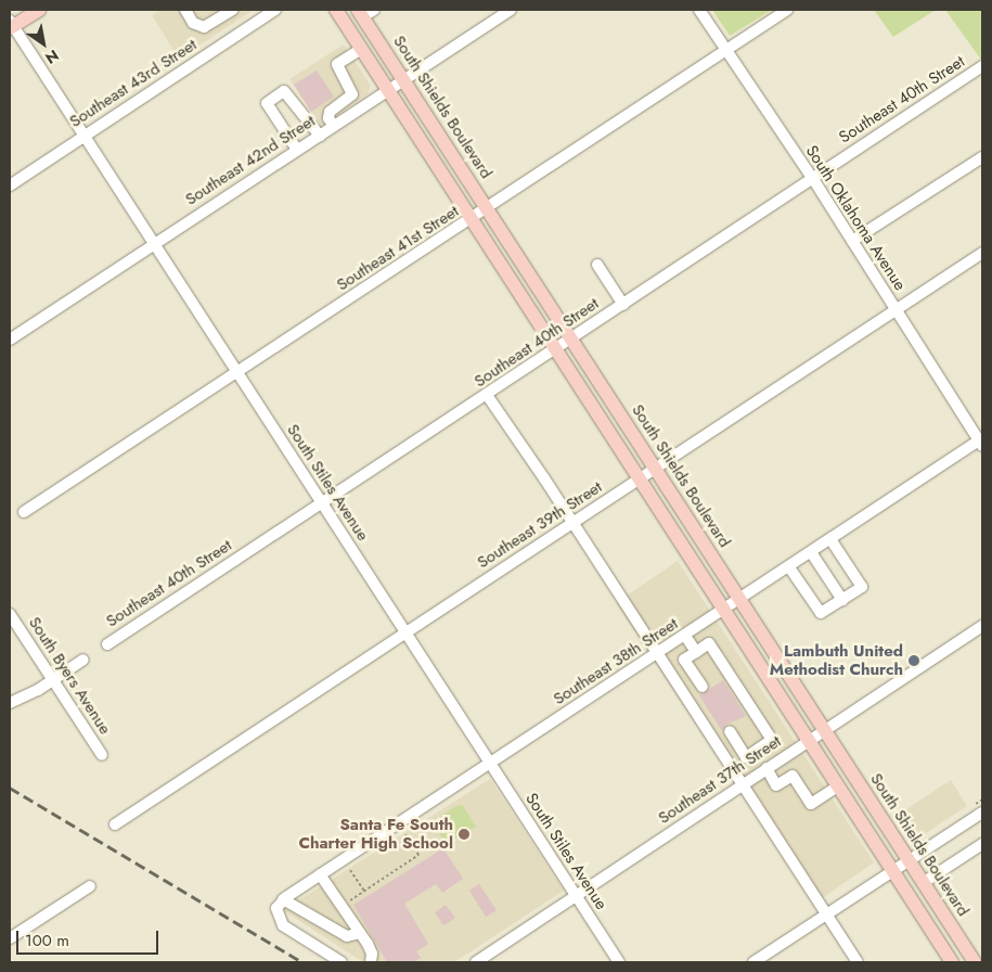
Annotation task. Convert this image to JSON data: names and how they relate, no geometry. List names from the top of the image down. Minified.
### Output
{"streets":{"main road":["South Shields Boulevard"],"street":["Southeast 43rd Street","Southeast 40th Street","Southeast 42nd Street","South Oklahoma Avenue","Southeast 41st Street","South Stiles Avenue","Southeast 39th Street","Southeast 38th Street","South Byers Avenue","Southeast 37th Street"]},"crossings":[["Southeast 43rd Street","South Stiles Avenue"],["Southeast 40th Street","South Shields Boulevard"],["Southeast 40th Street","South Oklahoma Avenue"],["Southeast 40th Street","South Stiles Avenue"],["South Shields Boulevard","Southeast 42nd Street"],["South Shields Boulevard","Southeast 41st Street"],["South Shields Boulevard","Southeast 39th Street"],["South Shields Boulevard","Southeast 38th Street"],["South Shields Boulevard","Southeast 37th Street"],["Southeast 42nd Street","South Stiles Avenue"],["South Oklahoma Avenue","Southeast 41st Street"],["South Oklahoma Avenue","Southeast 39th Street"],["South Oklahoma Avenue","Southeast 38th Street"],["Southeast 41st Street","South Stiles Avenue"],["South Stiles Avenue","Southeast 39th Street"],["South Stiles Avenue","Southeast 38th Street"],["South Stiles Avenue","Southeast 37th Street"]],"places":["Lambuth United Methodist Church","Santa Fe South Charter High School"],"scale_bar":"100 m","north":"bottom right"}
